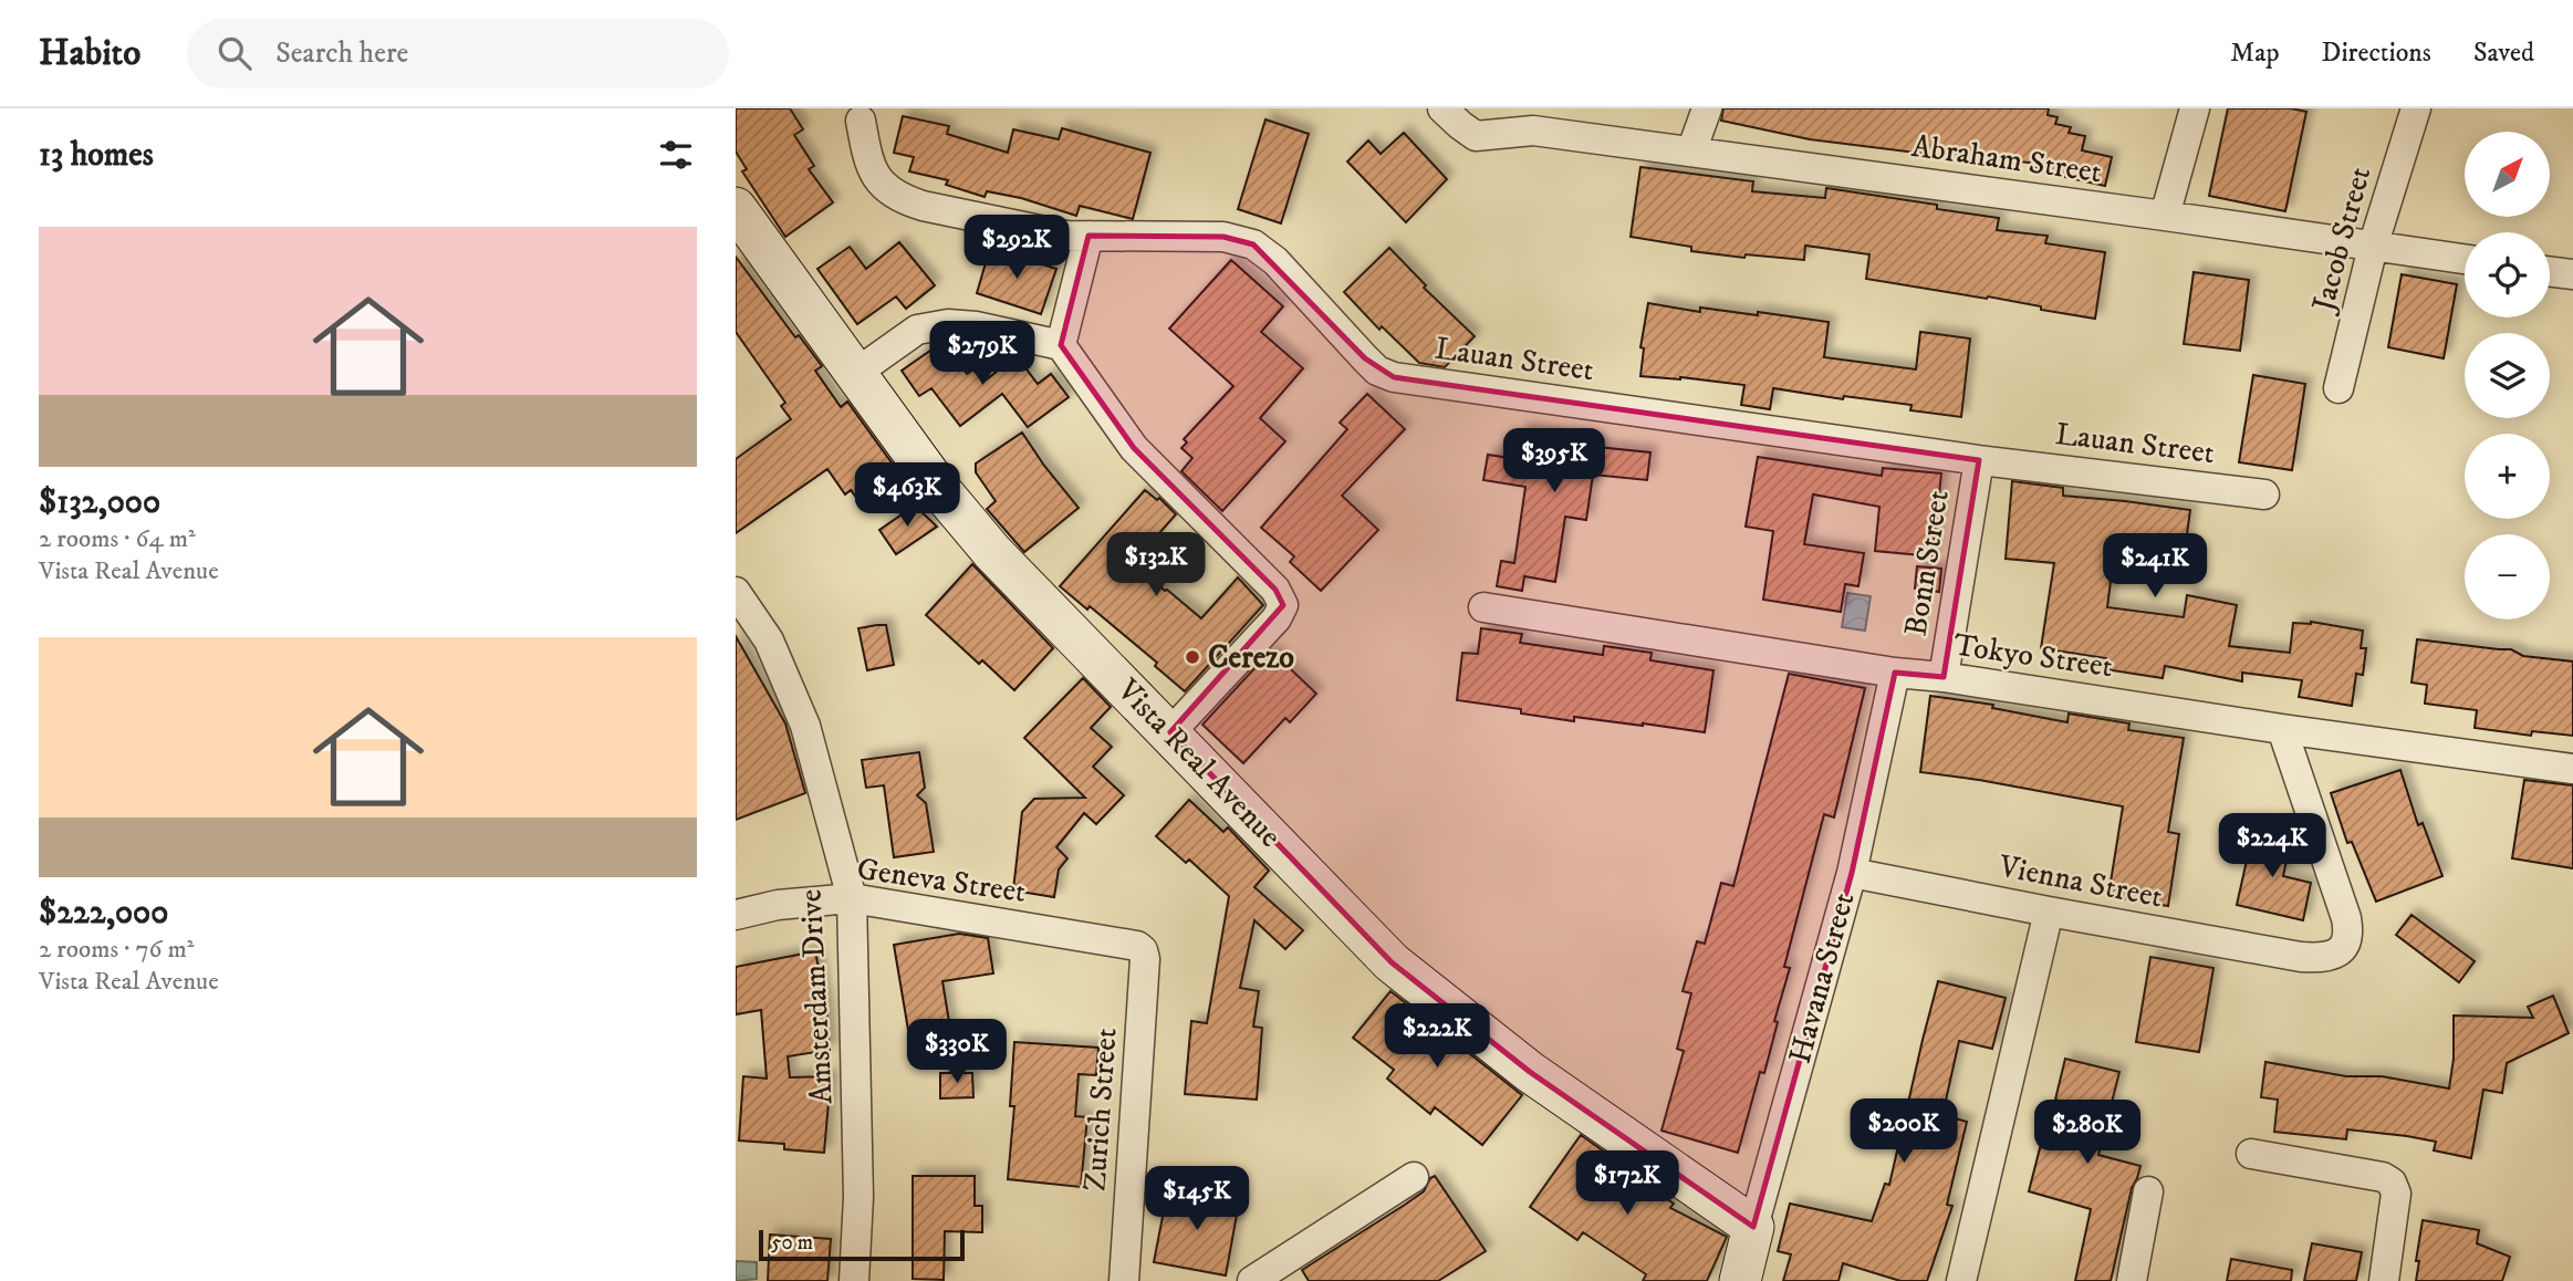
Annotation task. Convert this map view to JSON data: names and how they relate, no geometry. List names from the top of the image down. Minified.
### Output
{"streets":{"street":["Abraham Street","Jacob Street","Lauan Street","Bonn Street","Tokyo Street","Vista Real Avenue","Geneva Street","Vienna Street","Havana Street","Amsterdam Drive","Zurich Street"]},"crossings":[["Abraham Street","Jacob Street"],["Lauan Street","Bonn Street"],["Bonn Street","Tokyo Street"],["Tokyo Street","Vienna Street"],["Tokyo Street","Havana Street"],["Vista Real Avenue","Havana Street"],["Geneva Street","Amsterdam Drive"],["Geneva Street","Zurich Street"],["Vienna Street","Havana Street"]],"places":["Cerezo"],"scale_bar":"50 m","north":"top right","page":{"header":"Habito","search":"Search here","nav":["Map","Directions","Saved"],"heading":"13 homes","map_buttons":["+","−"],"list":[{"name":"$132,000","note":"2 rooms · 64 m² · Vista Real Avenue"},{"name":"$222,000","note":"2 rooms · 76 m² · Vista Real Avenue"}],"price":["$292K","$279K","$395K","$463K","$132K","$241K","$224K","$222K","$330K","$200K","$280K","$172K","$145K"],"scale":"50 m"}}
